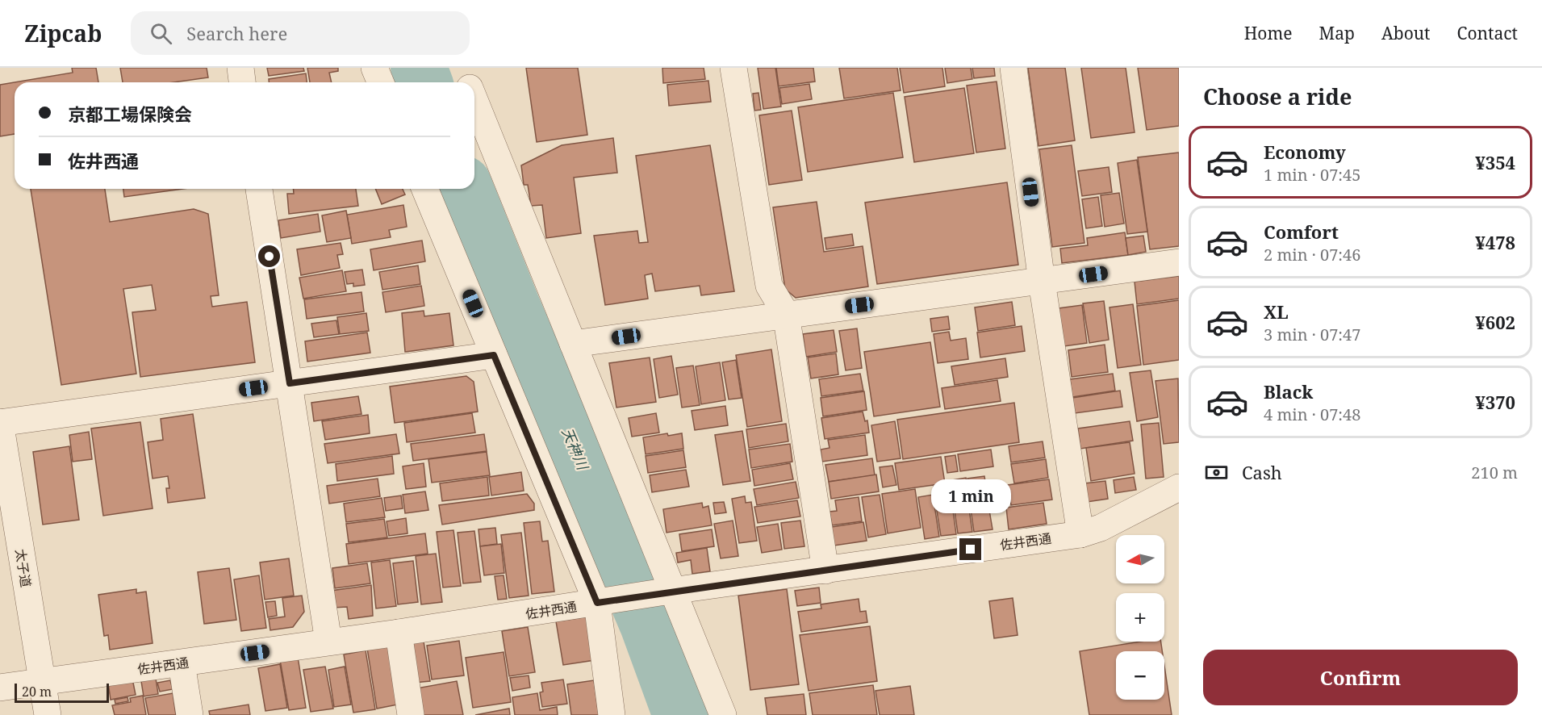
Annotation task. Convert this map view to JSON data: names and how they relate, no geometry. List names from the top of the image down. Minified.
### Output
{"streets":{"street":["佐井西通","太子道"]},"crossings":[["佐井西通","太子道"]],"water":["天神川"],"scale_bar":"20 m","north":"left","page":{"header":"Zipcab","search":"Search here","nav":["Home","Map","About","Contact"],"heading":"Choose a ride","banner":["京都工場保険会","佐井西通"],"list":[{"name":"Economy","note":"1 min · 07:45","value":"¥354"},{"name":"Comfort","note":"2 min · 07:46","value":"¥478"},{"name":"XL","note":"3 min · 07:47","value":"¥602"},{"name":"Black","note":"4 min · 07:48","value":"¥370"}],"pay":["Cash","210 m"],"bubble":"1 min","map_buttons":["+","−"],"buttons":"Confirm","scale":"20 m"}}
